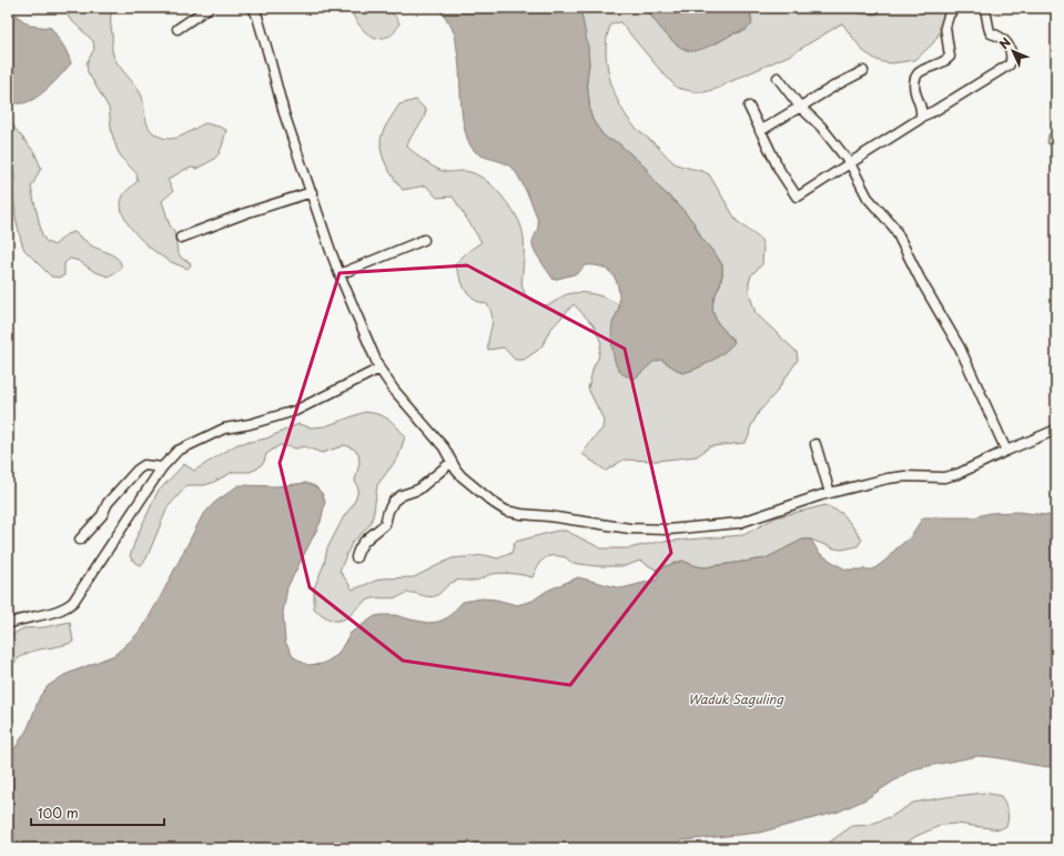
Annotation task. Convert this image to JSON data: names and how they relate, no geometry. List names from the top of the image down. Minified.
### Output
{"water":["Waduk Saguling"],"scale_bar":"100 m","north":"top left"}
